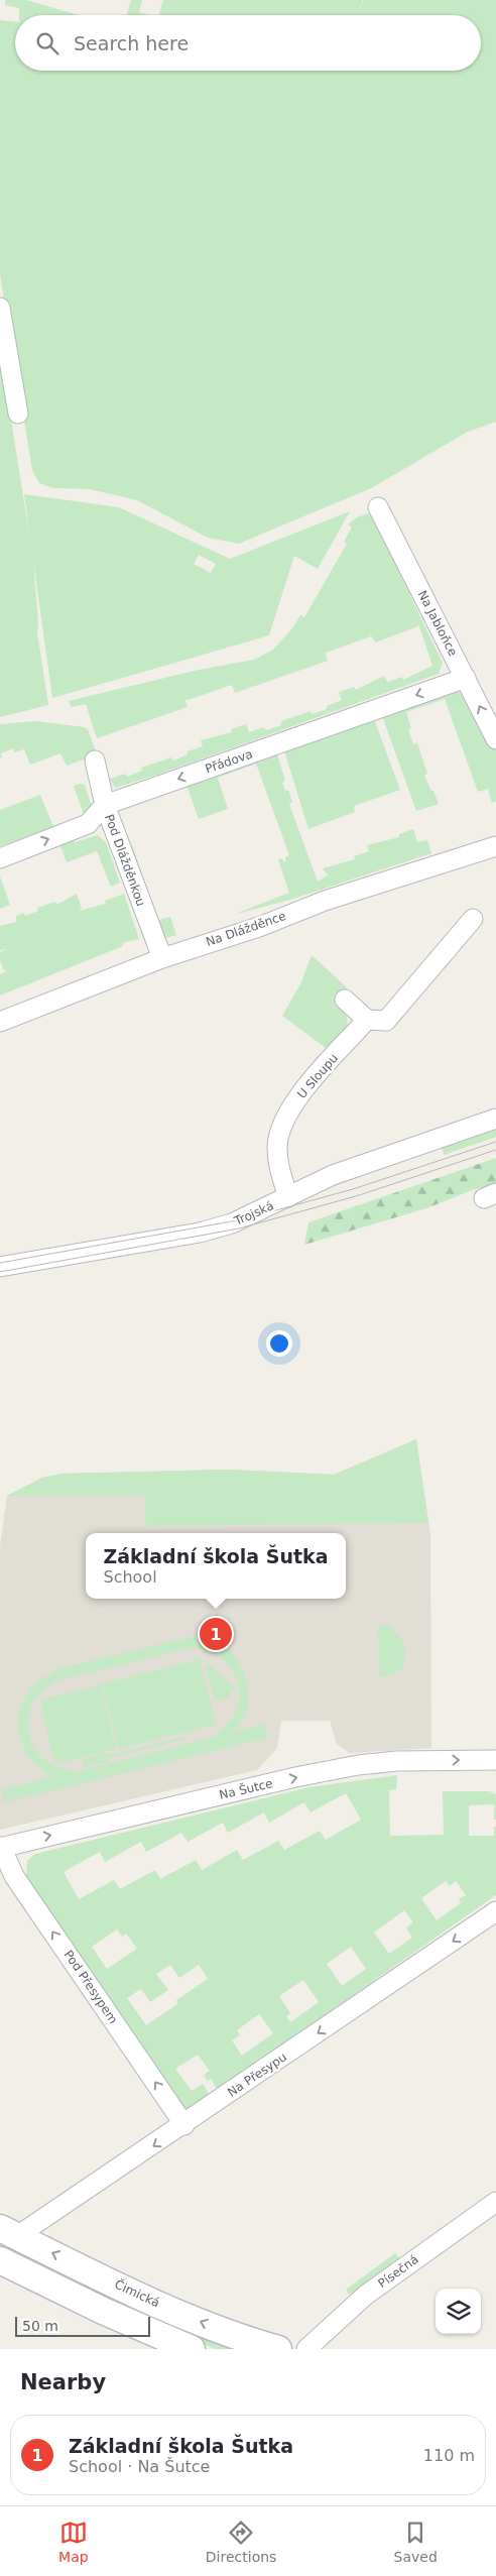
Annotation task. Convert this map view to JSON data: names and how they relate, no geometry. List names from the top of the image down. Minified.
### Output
{"streets":{"main road":["Čimická"],"street":["Na Jabloňce","Přádova","Pod Dlážděnkou","Na Dlážděnce","U Sloupu","Trojská","Na Šutce","Pod Přesypem","Na Přesypu","Písečná"]},"crossings":[["Na Jabloňce","Přádova"],["Přádova","Pod Dlážděnkou"],["Pod Dlážděnkou","Na Dlážděnce"],["U Sloupu","Trojská"],["Na Šutce","Pod Přesypem"],["Pod Přesypem","Na Přesypu"],["Na Přesypu","Čimická"]],"one_way":["Na Šutce","Pod Přesypem","Na Přesypu"],"scale_bar":"50 m","page":{"search":"Search here","popup":["Základní škola Šutka","School"],"pins":"1","scale":"50 m","heading":"Nearby","list":[{"mark":"1","name":"Základní škola Šutka","note":"School · Na Šutce","value":"110 m"}],"nav":["Map","Directions","Saved"]}}
